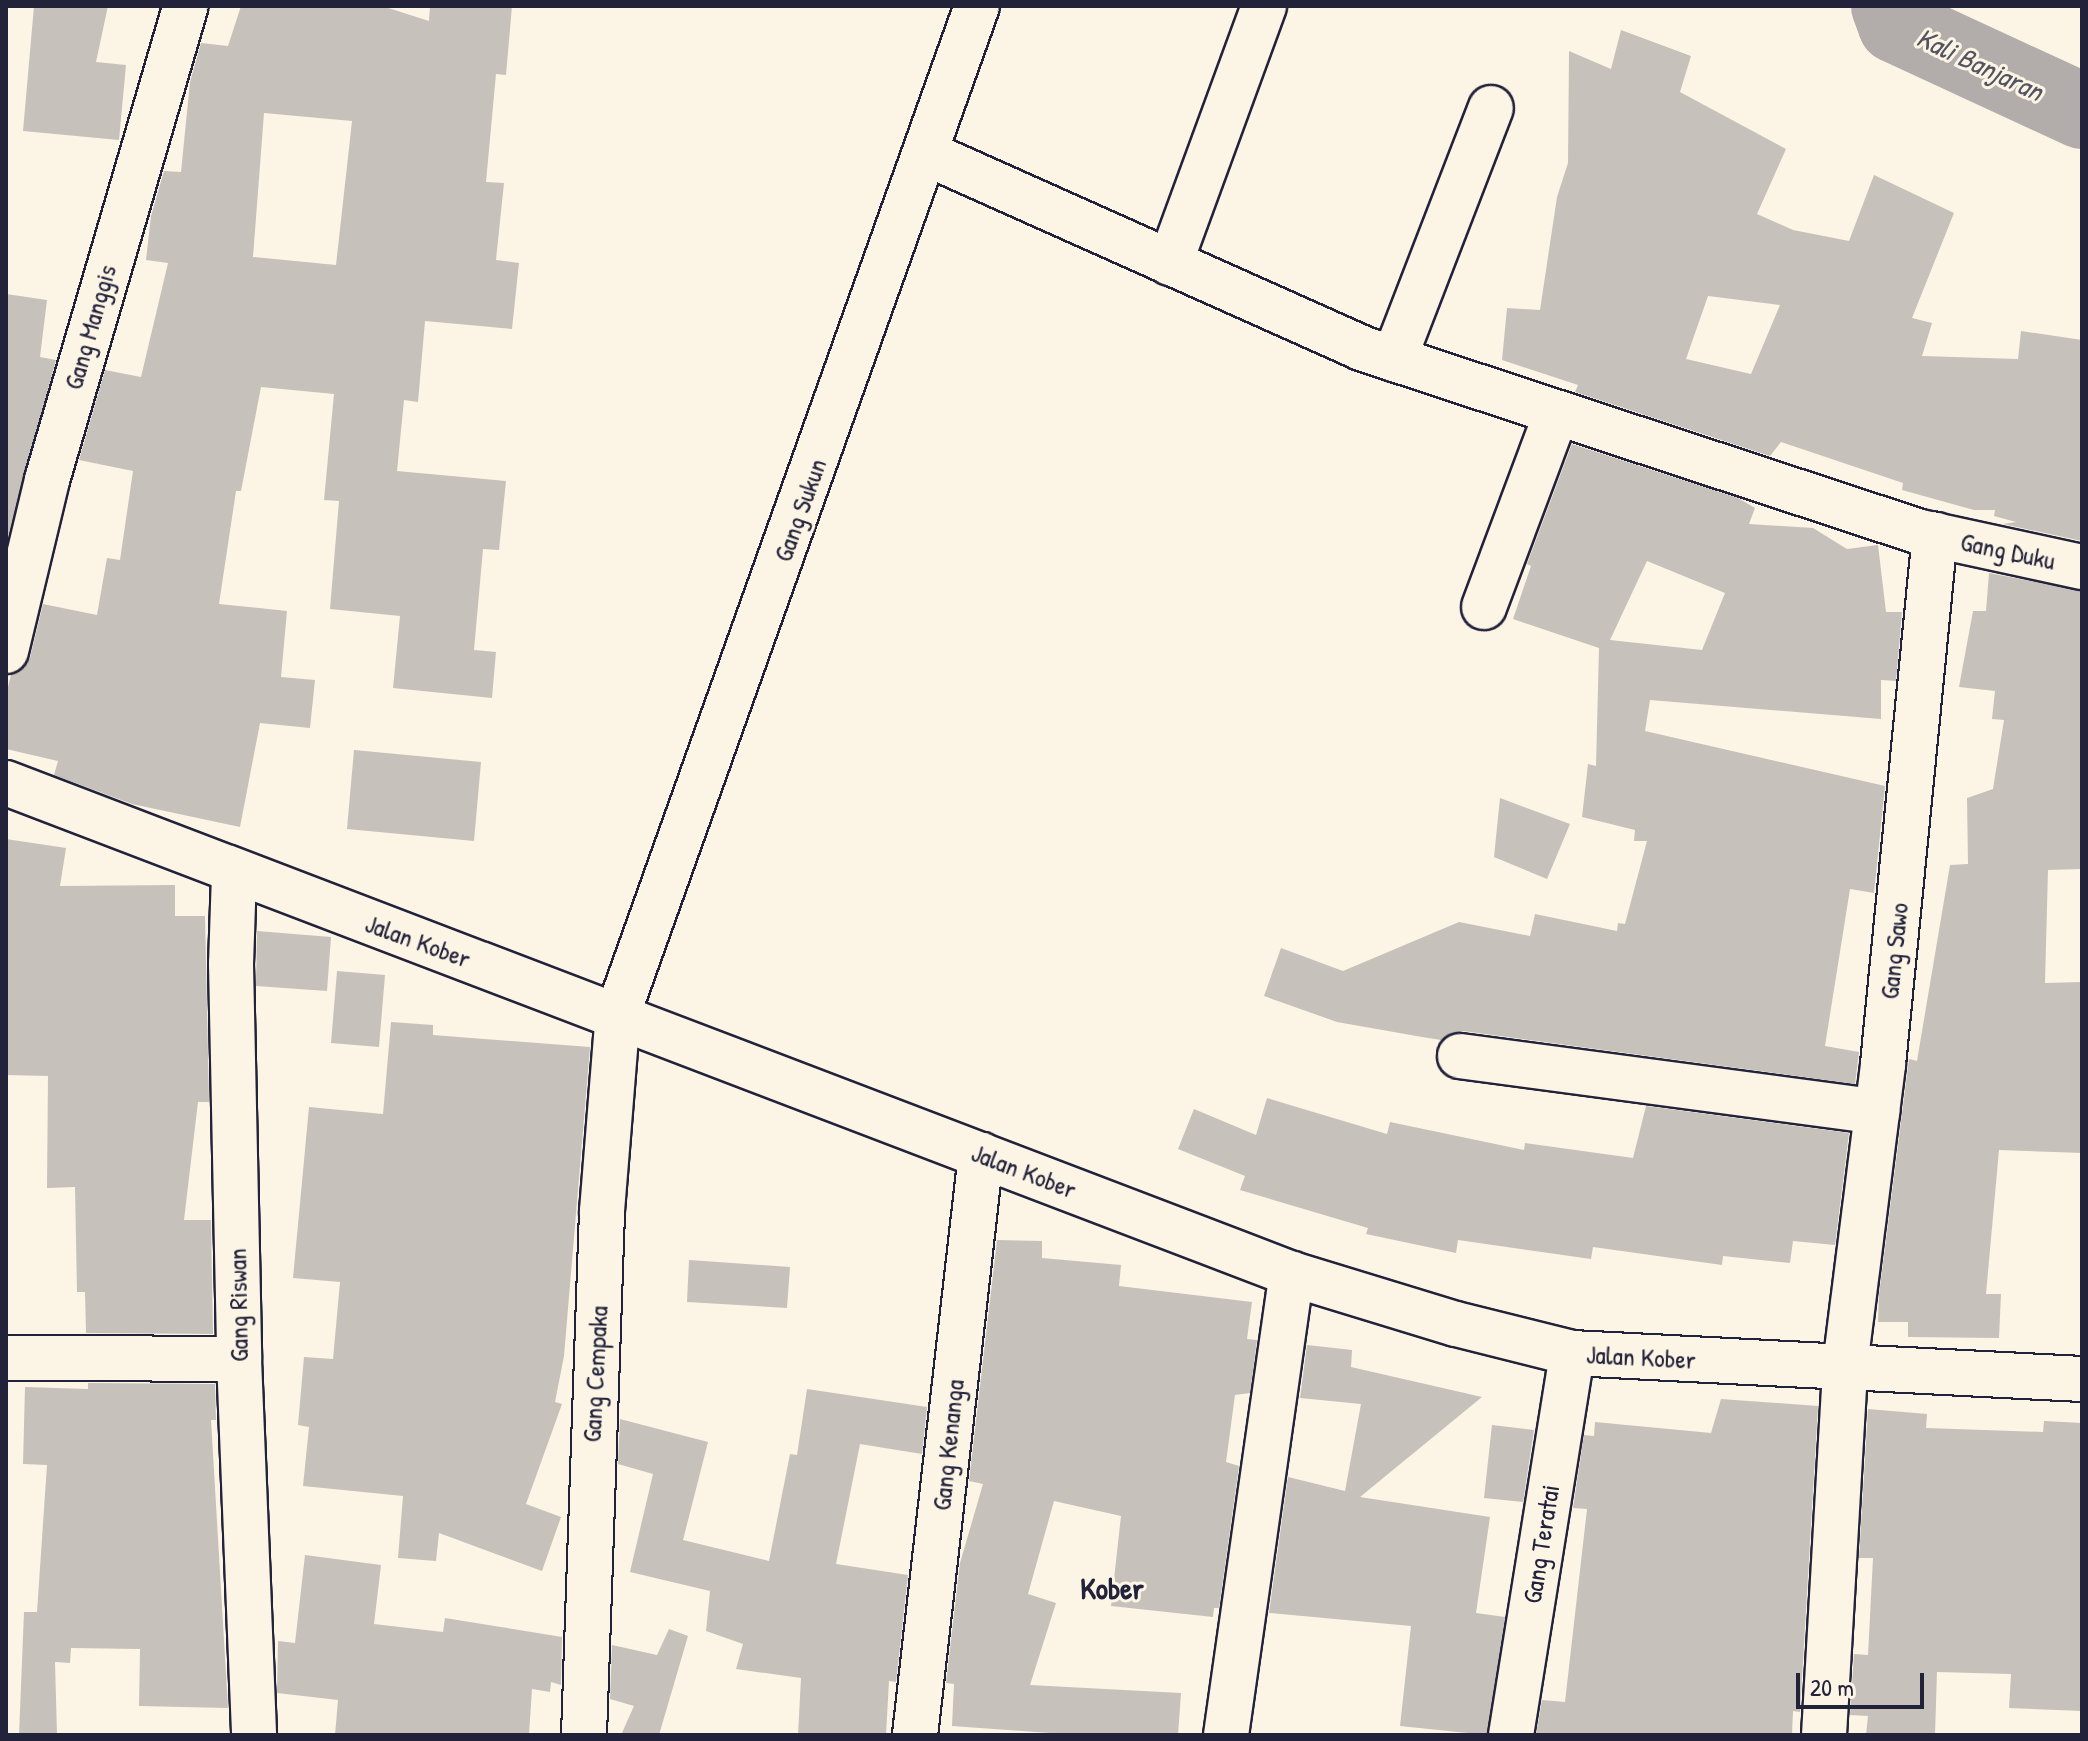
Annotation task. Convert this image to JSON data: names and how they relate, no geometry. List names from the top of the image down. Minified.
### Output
{"streets":{"street":["Gang Manggis","Gang Sukun","Gang Duku","Jalan Kober","Gang Sawo","Gang Riswan","Gang Cempaka","Gang Kenanga","Gang Teratai"]},"crossings":[["Gang Sukun","Gang Duku"],["Gang Sukun","Jalan Kober"],["Gang Sukun","Gang Cempaka"],["Gang Duku","Gang Sawo"],["Jalan Kober","Gang Sawo"],["Jalan Kober","Gang Riswan"],["Jalan Kober","Gang Cempaka"],["Jalan Kober","Gang Kenanga"],["Jalan Kober","Gang Teratai"]],"districts":["Kober"],"water":["Kali Banjaran"],"scale_bar":"20 m"}
